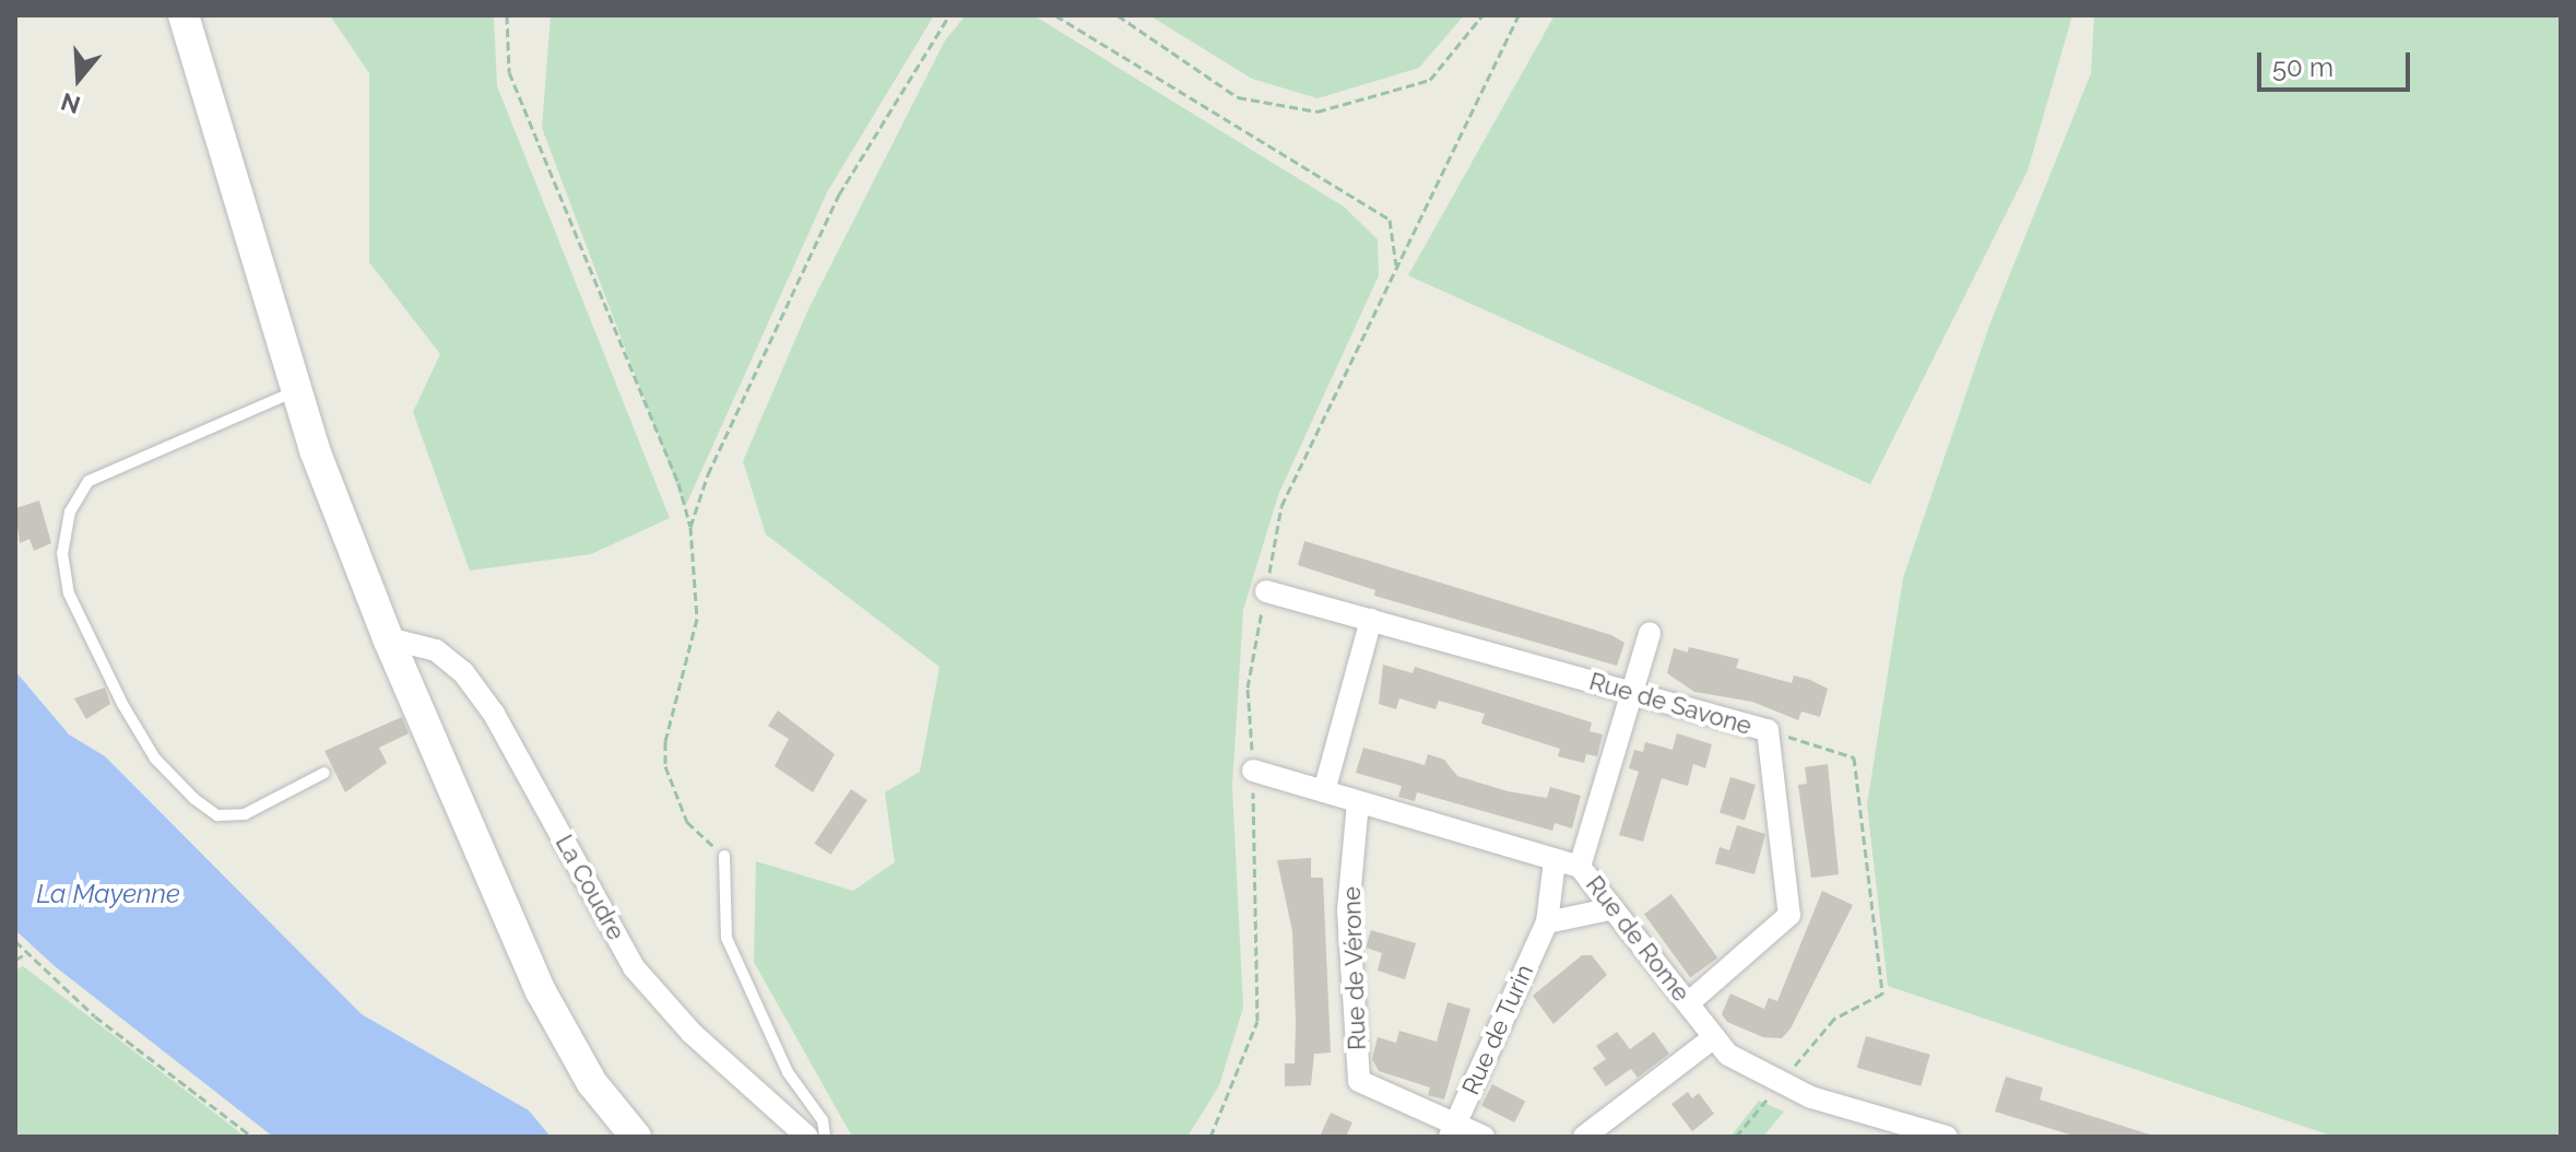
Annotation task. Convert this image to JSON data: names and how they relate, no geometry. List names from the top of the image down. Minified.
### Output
{"streets":{"street":["Rue de Savone","La Coudre","Rue de Rome","Rue de Vérone","Rue de Turin"]},"crossings":[["Rue de Savone","Rue de Rome"],["Rue de Rome","Rue de Vérone"],["Rue de Rome","Rue de Turin"],["Rue de Vérone","Rue de Turin"]],"water":["La Mayenne"],"scale_bar":"50 m","north":"bottom"}
